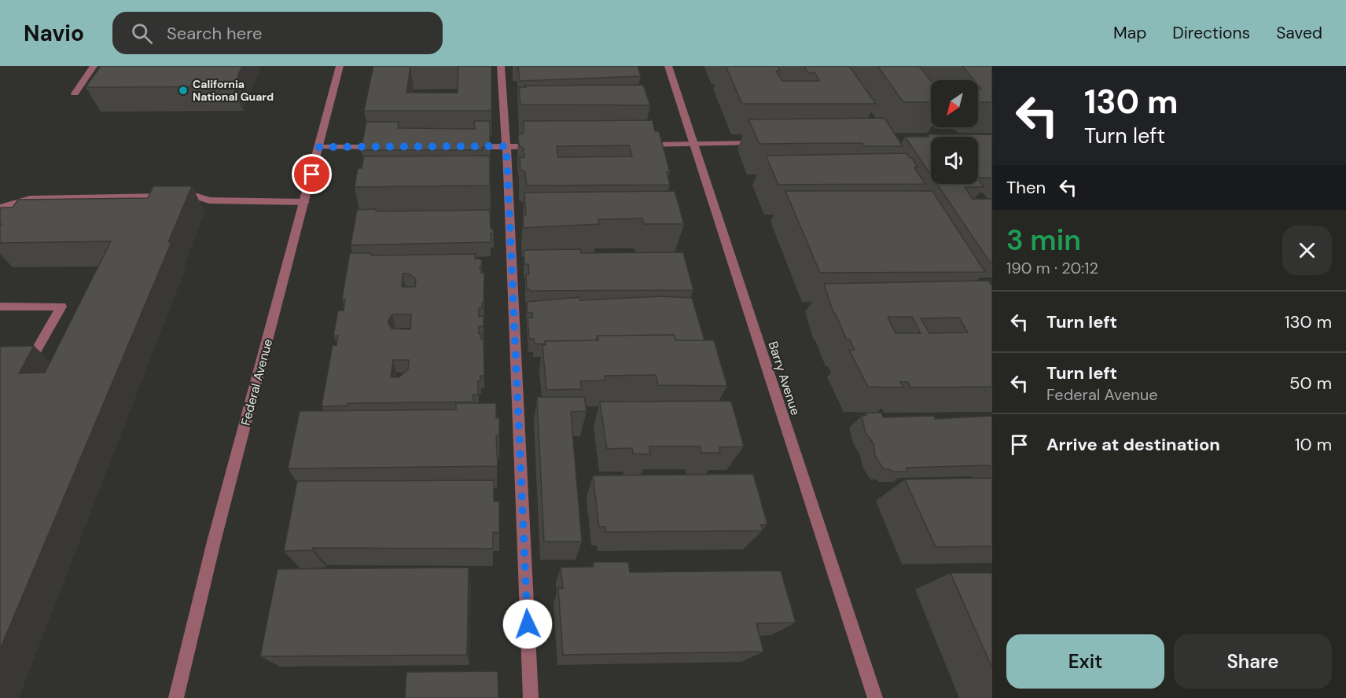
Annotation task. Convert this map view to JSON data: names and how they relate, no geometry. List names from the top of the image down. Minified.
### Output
{"streets":{"street":["Barry Avenue","Federal Avenue"]},"places":["California National Guard"],"north":"bottom left","page":{"header":"Navio","search":"Search here","nav":["Map","Directions","Saved"],"turn":["130 m","Turn left"],"then":"Then","heading":["3 min","190 m · 20:12"],"list":[{"name":"Turn left","value":"130 m"},{"name":"Turn left","note":"Federal Avenue","value":"50 m"},{"name":"Arrive at destination","value":"10 m"}],"buttons":["Exit","Share"]}}
